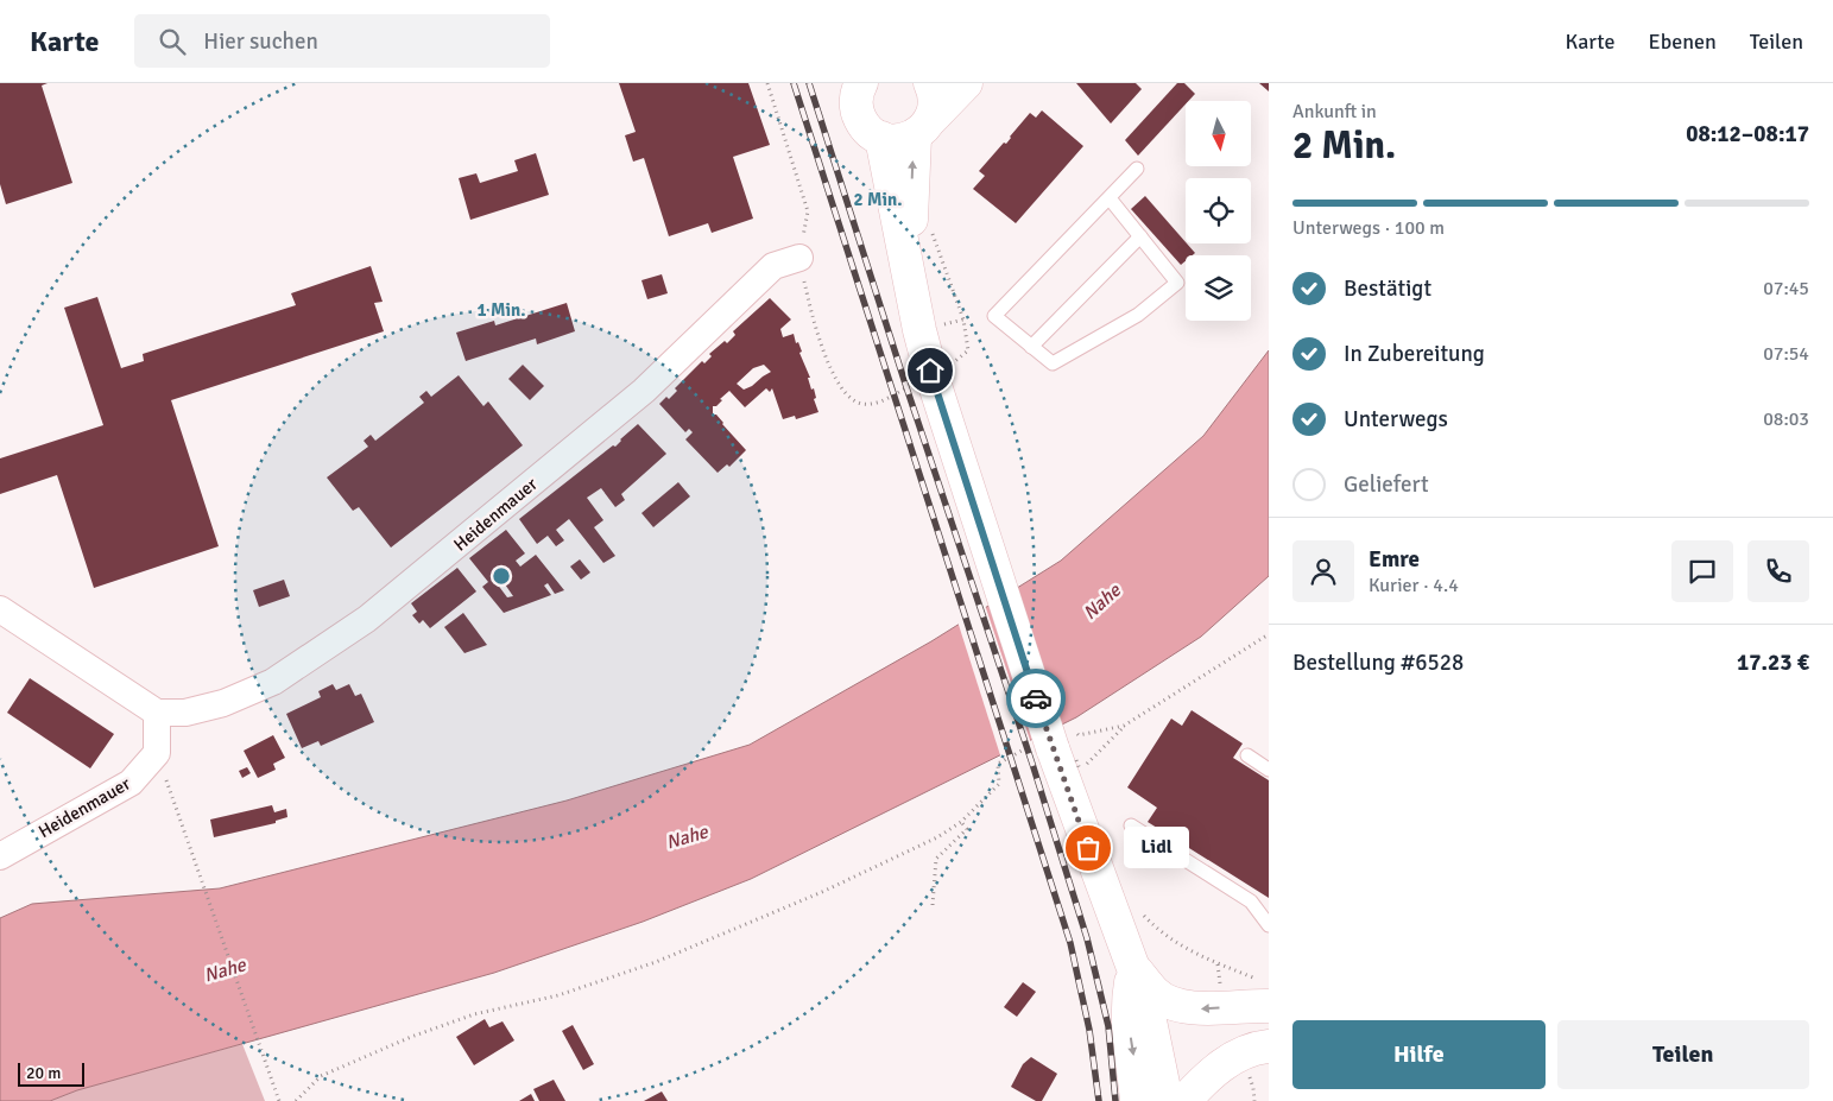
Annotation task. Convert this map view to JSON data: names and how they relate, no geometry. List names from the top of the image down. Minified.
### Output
{"streets":{"street":["Heidenmauer"]},"water":["Nahe"],"places":["Lidl"],"scale_bar":"20 m","north":"bottom","page":{"header":"Karte","search":"Hier suchen","nav":["Karte","Ebenen","Teilen"],"heading":["2 Min.","Ankunft in","08:12–08:17"],"panel":["Emre","Kurier · 4.4","Bestellung #6528","17.23 €"],"bar":"Unterwegs · 100 m","list":[["Bestätigt","07:45"],["In Zubereitung","07:54"],["Unterwegs","08:03"],"Geliefert"],"bubble":"Lidl","buttons":["Hilfe","Teilen"],"scale":"20 m"},"rings":["2 Min.","1 Min."]}
